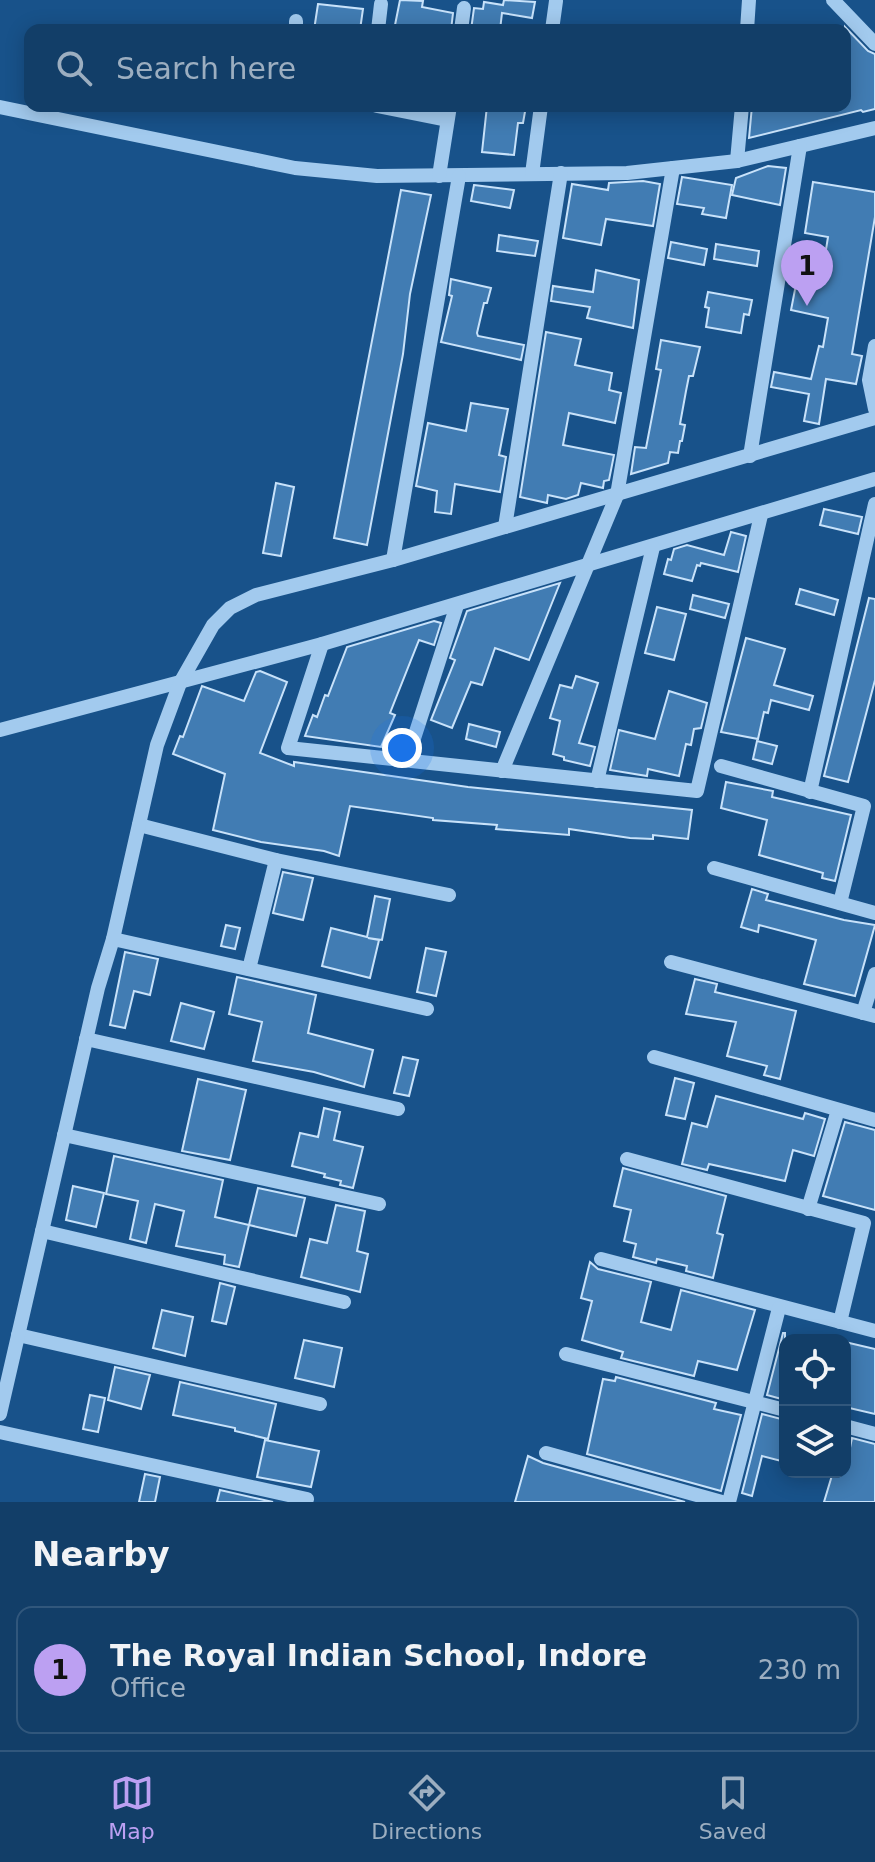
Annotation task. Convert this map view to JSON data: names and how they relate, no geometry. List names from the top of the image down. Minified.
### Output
{"page":{"search":"Search here","pins":"1","heading":"Nearby","list":[{"mark":"1","name":"The Royal Indian School, Indore","note":"Office","value":"230 m"}],"nav":["Map","Directions","Saved"]}}
